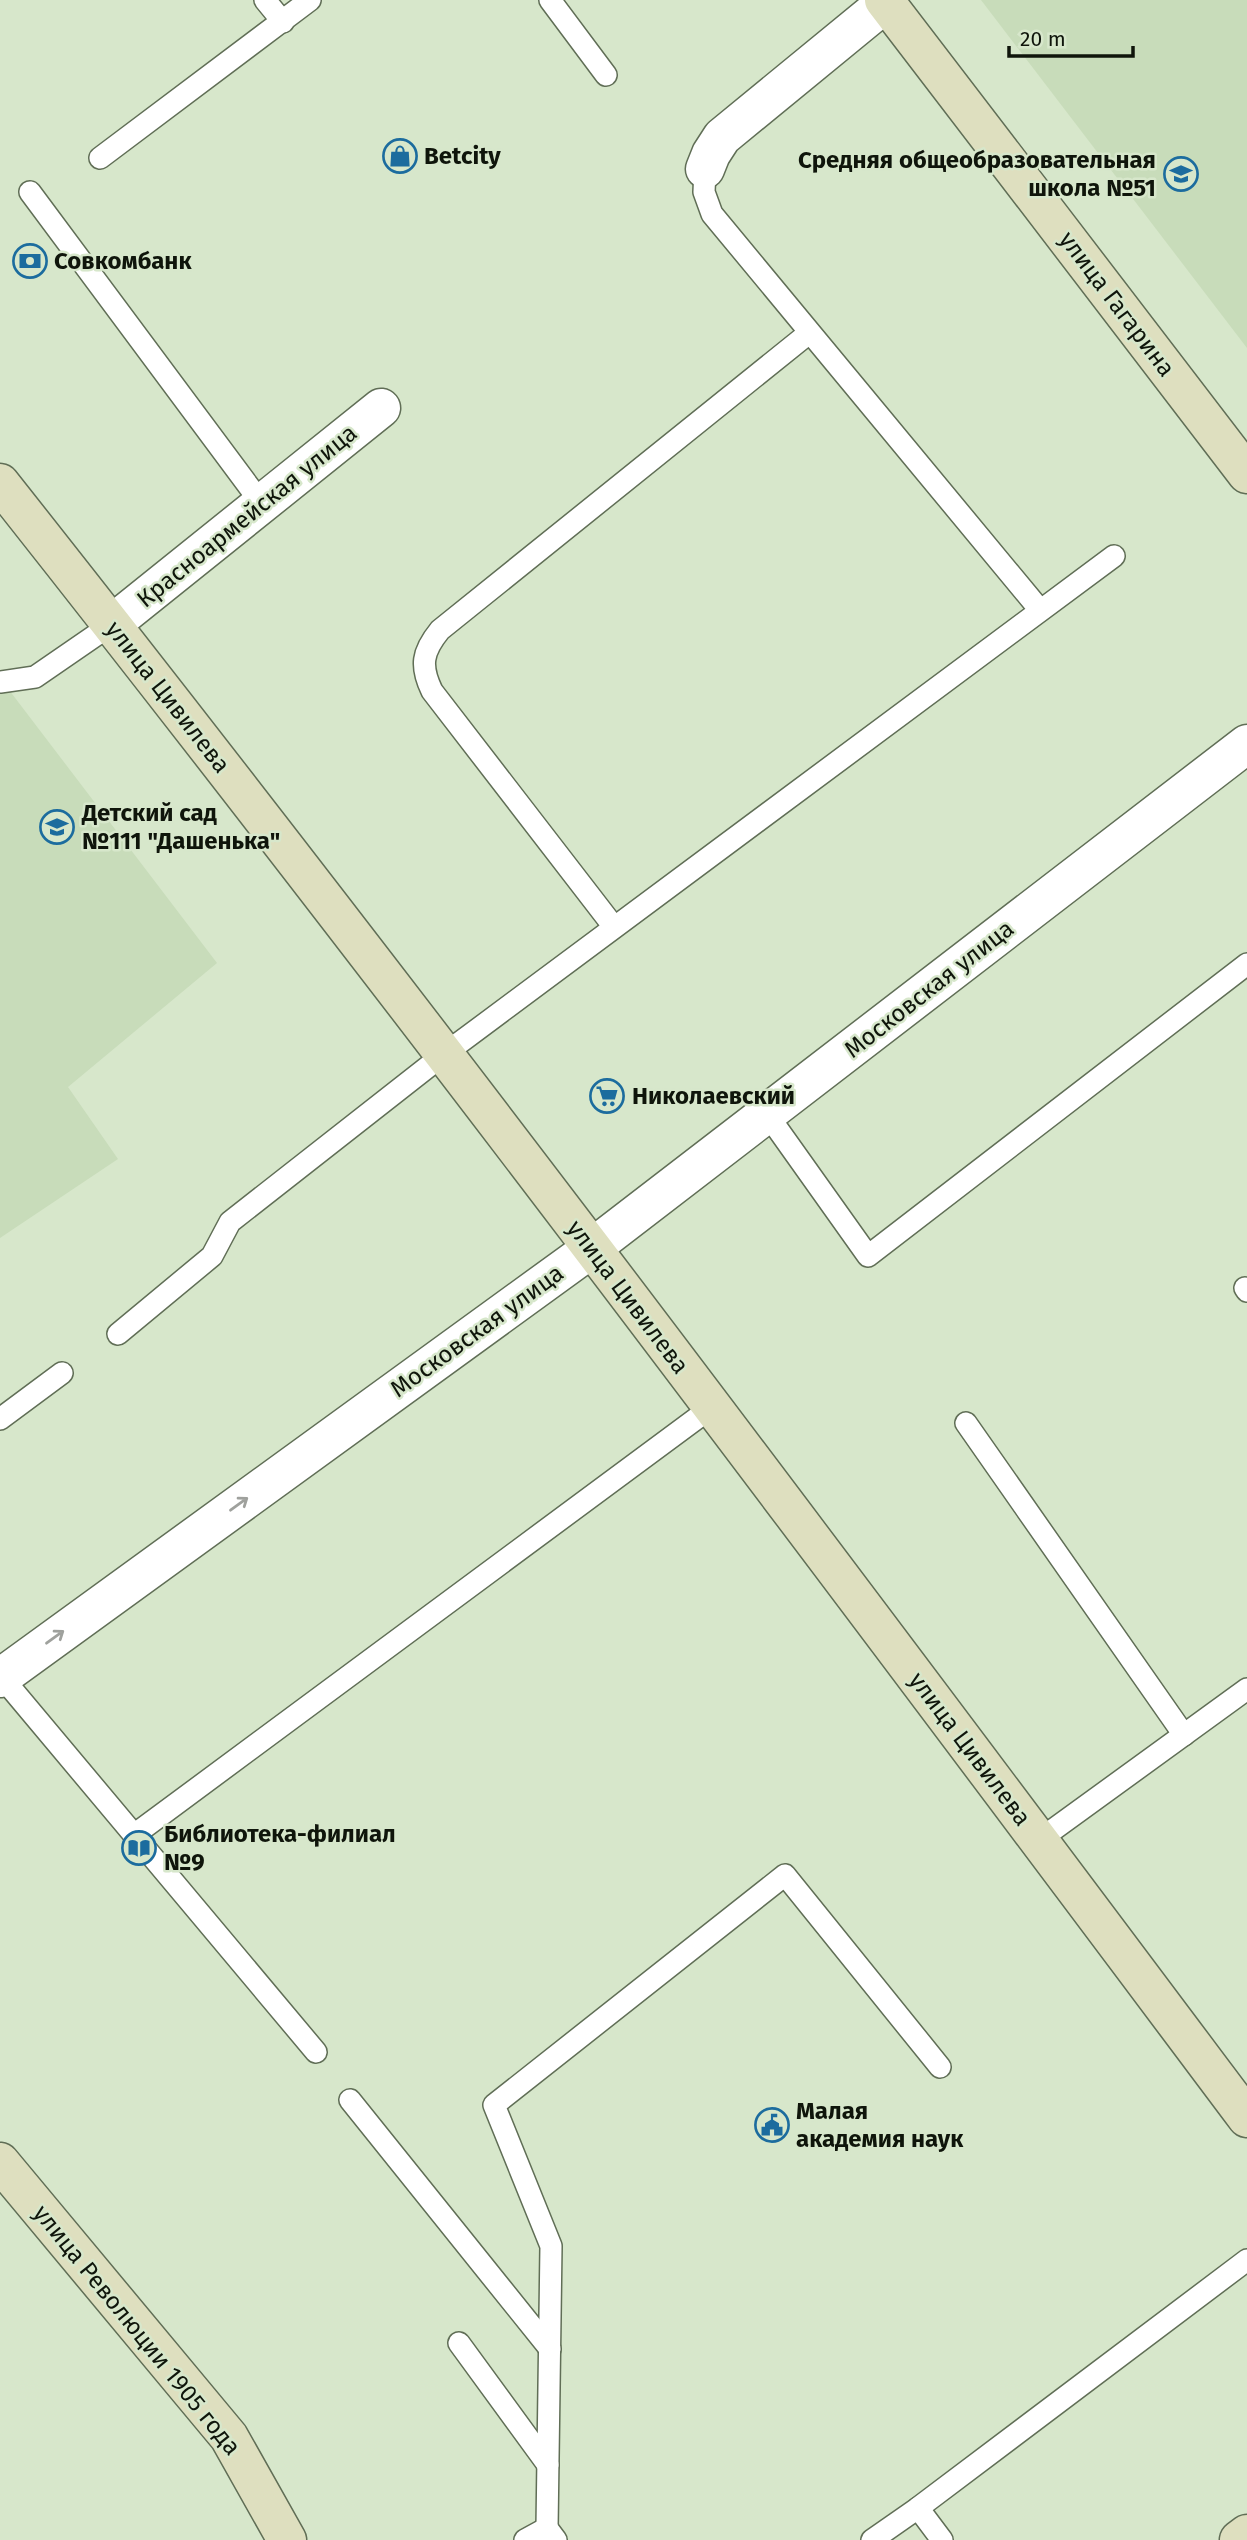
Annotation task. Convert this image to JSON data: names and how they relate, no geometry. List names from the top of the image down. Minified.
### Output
{"streets":{"street":["улица Гагарина","Красноармейская улица","улица Цивилева","Московская улица","улица Революции 1905 года"]},"crossings":[["Красноармейская улица","улица Цивилева"],["улица Цивилева","Московская улица"]],"one_way":["Московская улица"],"places":{"shop":["Betcity"],"school or university":["Средняя общеобразовательная школа №51","Детский сад №111 \"Дашенька\""],"bank":["Совкомбанк"],"supermarket":["Николаевский"],"library":["Библиотека-филиал №9"],"public building":["Малая академия наук"]},"scale_bar":"20 m"}
